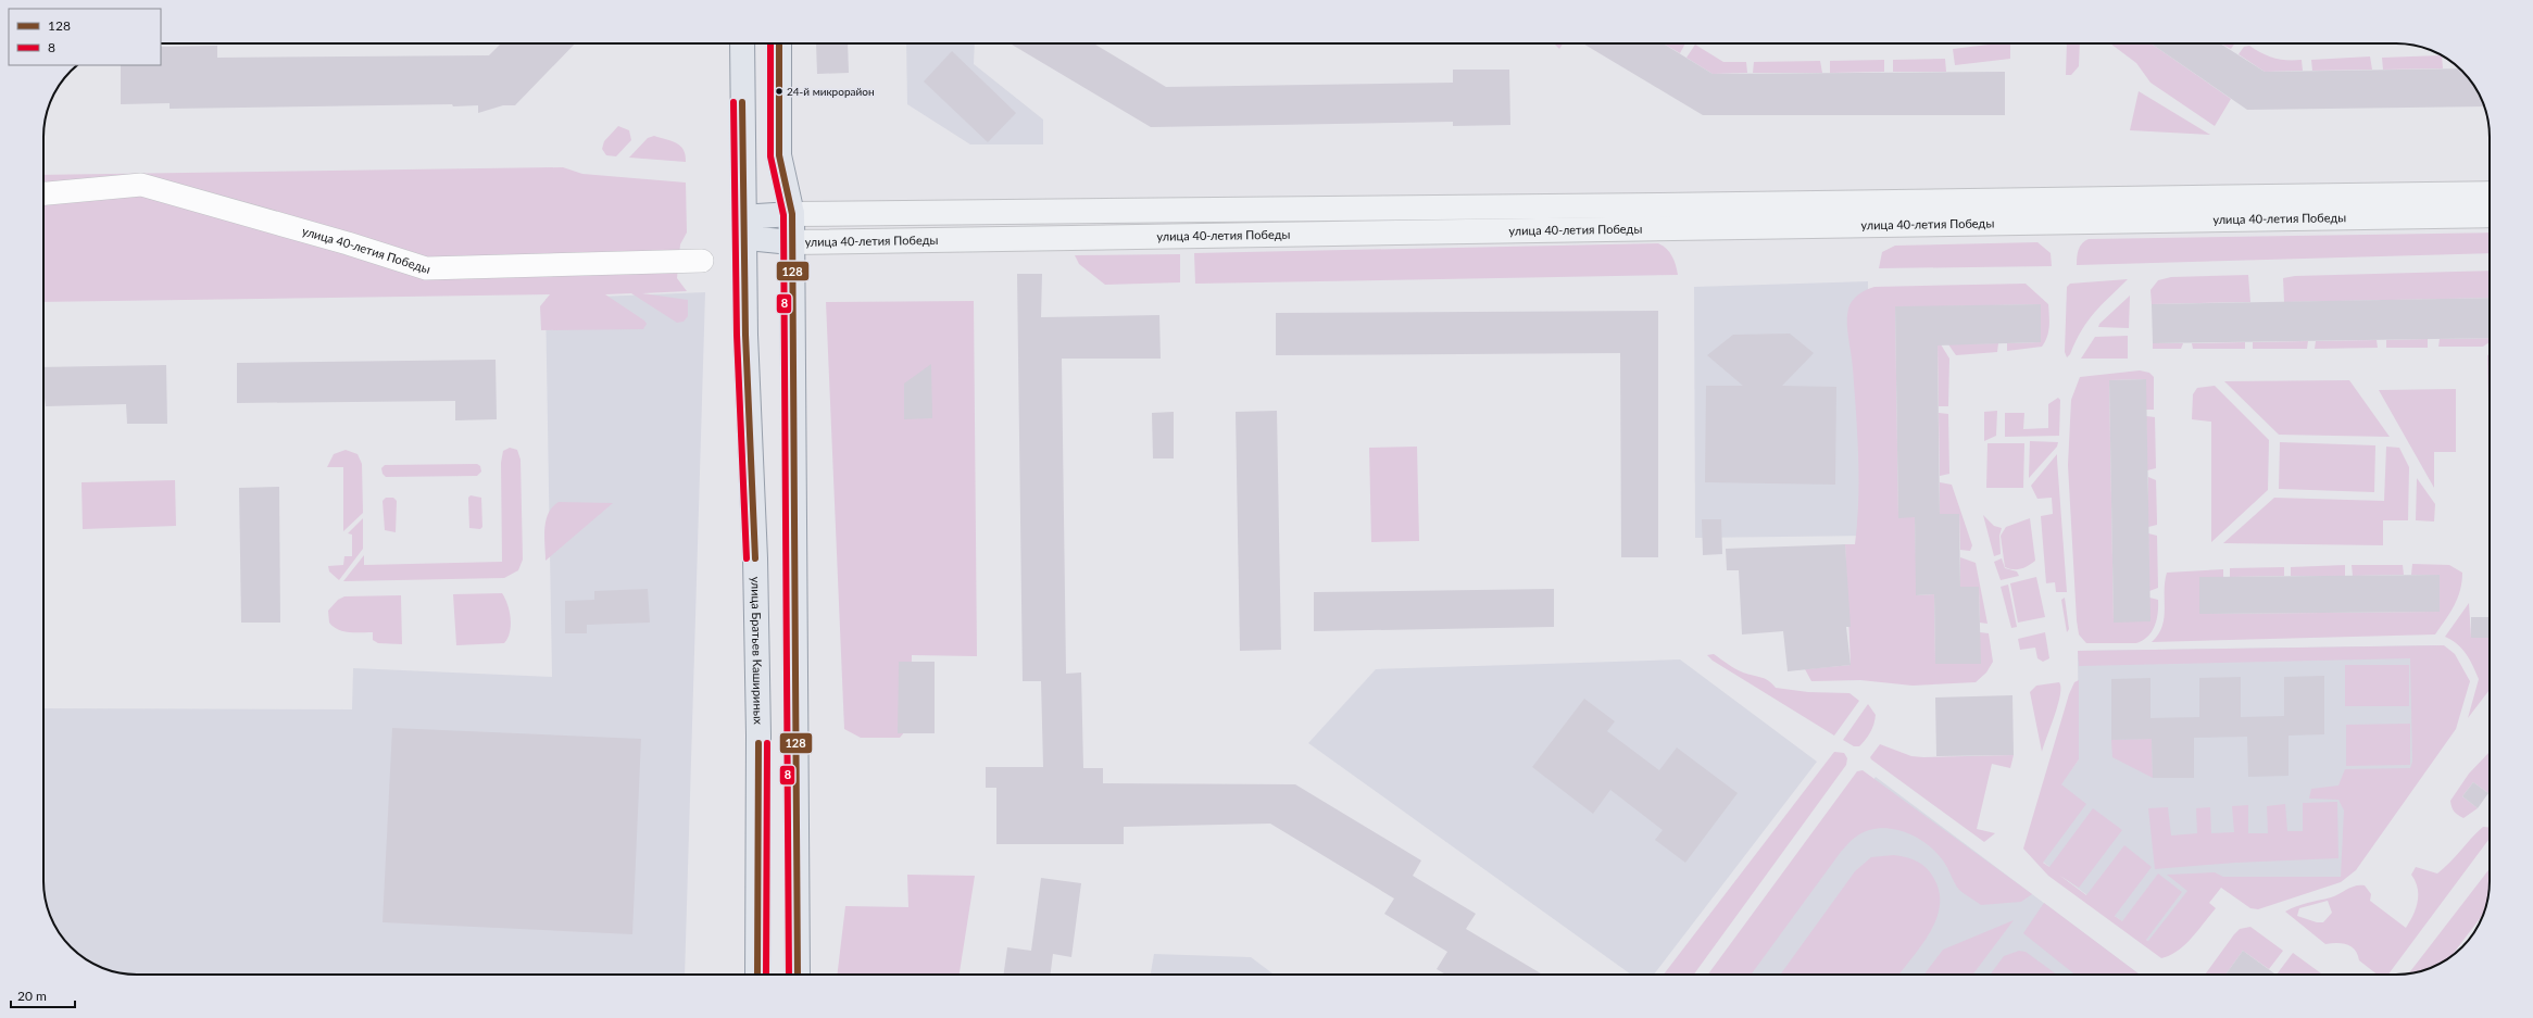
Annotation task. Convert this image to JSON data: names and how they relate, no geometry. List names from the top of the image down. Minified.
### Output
{"streets":{"main road":["улица 40-летия Победы","улица Братьев Кашириных"]},"crossings":[["улица 40-летия Победы","улица Братьев Кашириных"]],"places":["24-й микрорайон"],"lines":["transit line 128","transit line 8"],"legend":["128","8"],"scale_bar":"20 m"}
